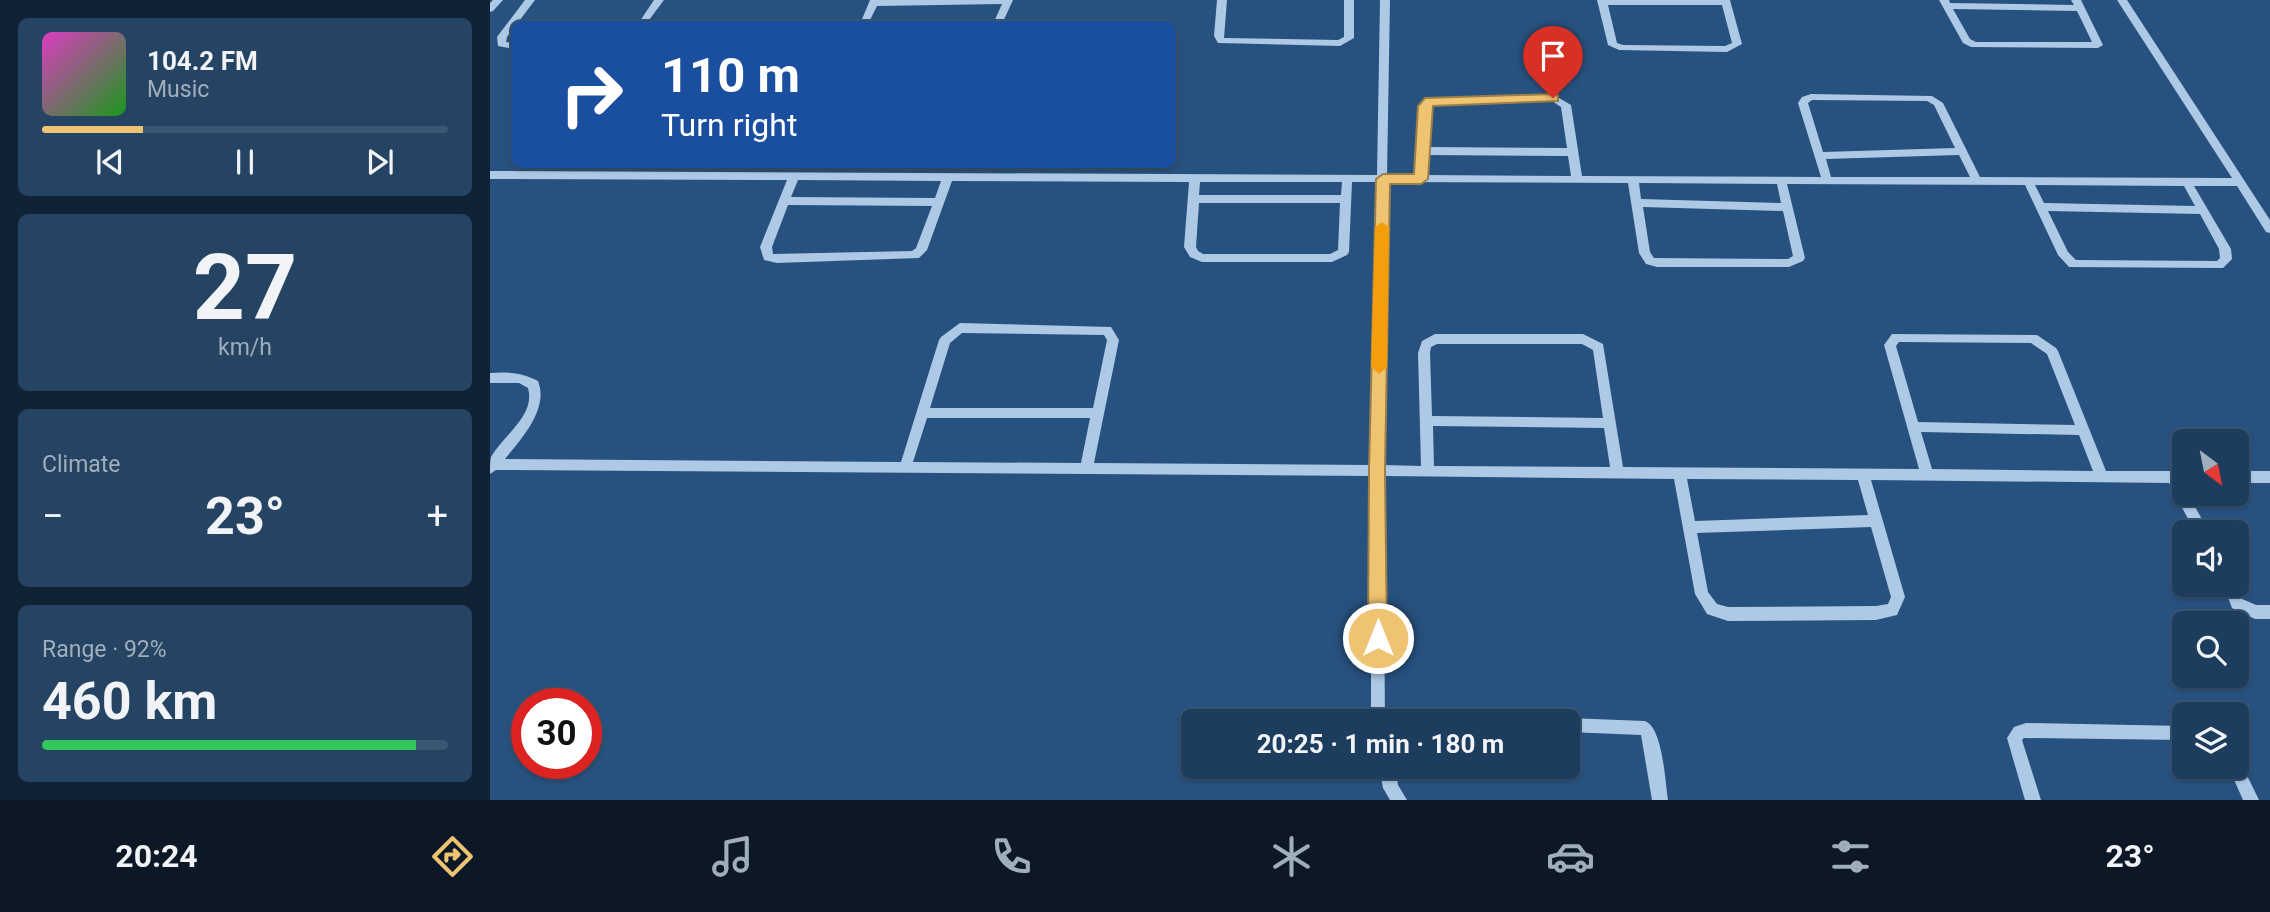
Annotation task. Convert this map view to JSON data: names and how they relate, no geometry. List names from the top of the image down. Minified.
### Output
{"north":"bottom right","page":{"turn":["110 m","Turn right"],"song":["104.2 FM","Music"],"tile":[["27","km/h"],"Climate",["Range · 92%","460 km"]],"heat":["−","23°","+"],"limit":"30","trip":"20:25 · 1 min · 180 m","tabs":["20:24","23°"]}}
